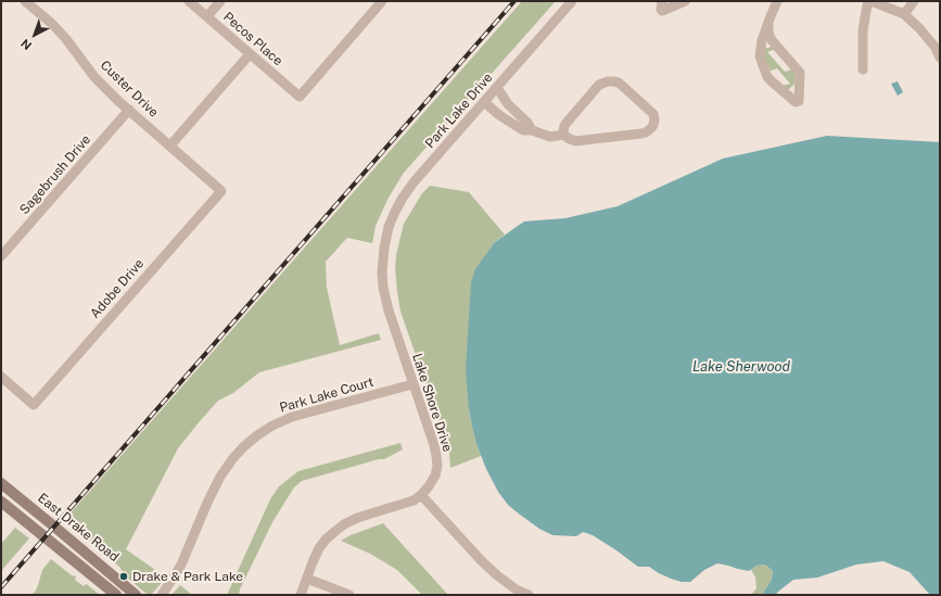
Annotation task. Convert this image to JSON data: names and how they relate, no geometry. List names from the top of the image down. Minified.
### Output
{"streets":{"main road":["East Drake Road"],"street":["Pecos Place","Custer Drive","Park Lake Drive","Sagebrush Drive","Adobe Drive","Park Lake Court","Lake Shore Drive"]},"crossings":[["Custer Drive","Sagebrush Drive"],["Custer Drive","Adobe Drive"],["Park Lake Drive","Lake Shore Drive"],["Park Lake Court","Lake Shore Drive"]],"water":["Lake Sherwood"],"places":["Drake & Park Lake"],"north":"bottom left"}
